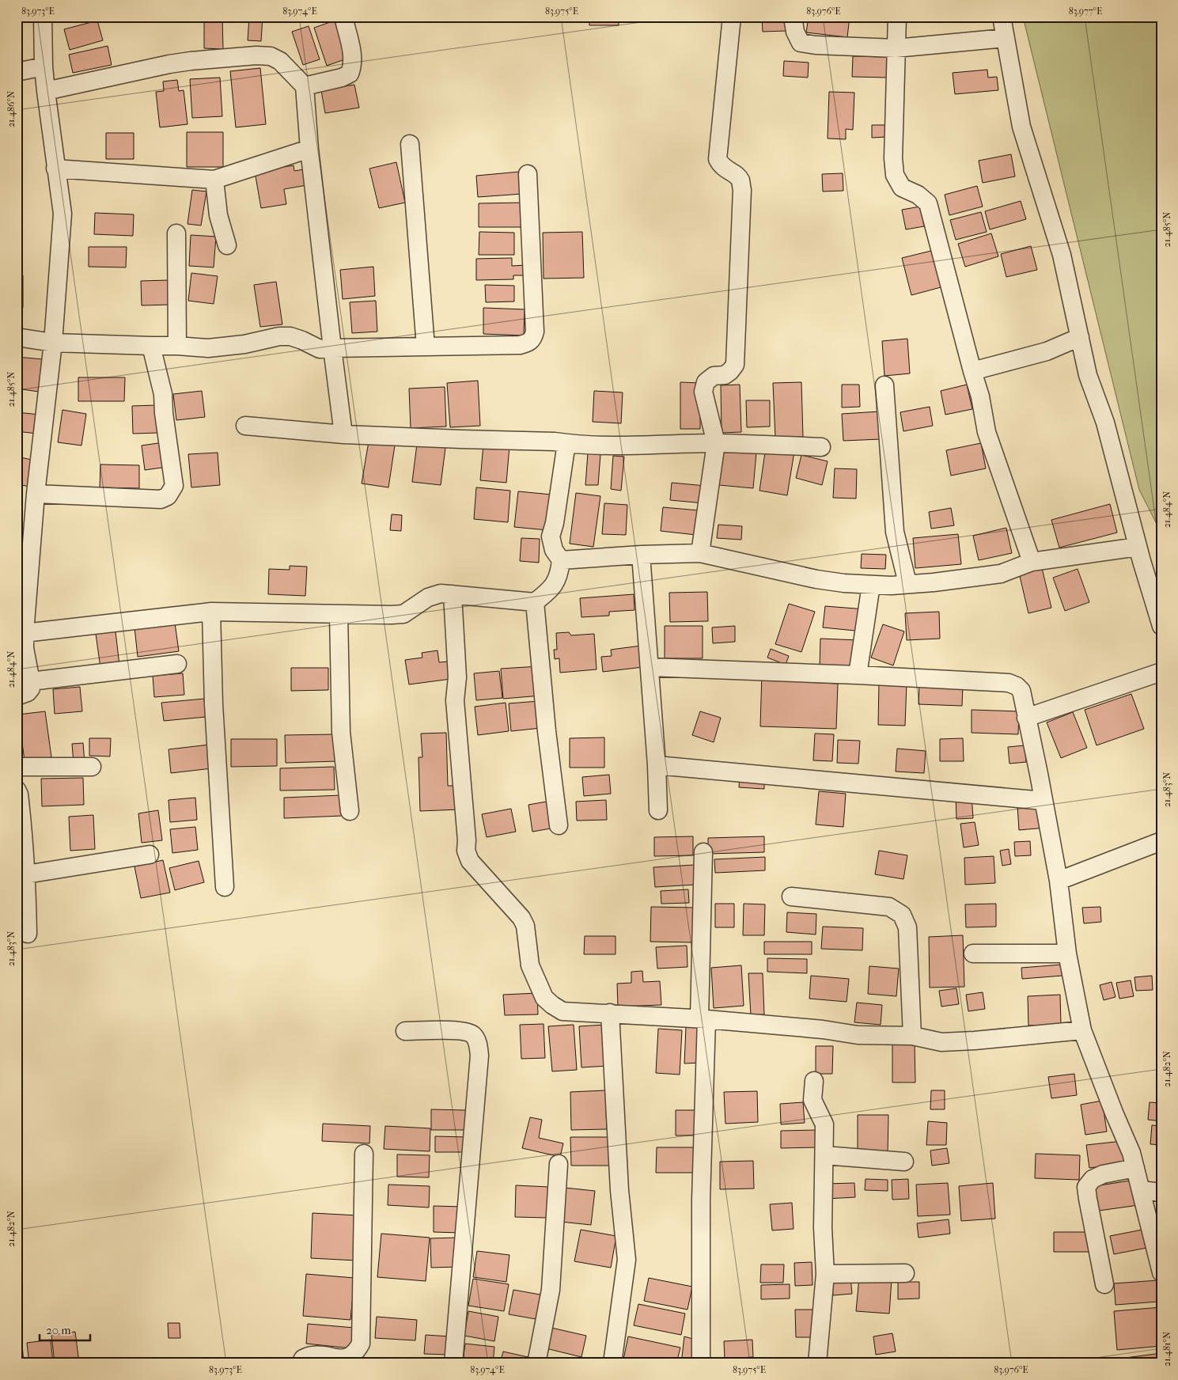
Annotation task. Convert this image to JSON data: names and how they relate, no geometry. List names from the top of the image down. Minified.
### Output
{"scale_bar":"20 m","coordinates":["83.973°E","83.974°E","83.975°E","83.976°E","83.977°E","21.486°N","21.485°N","21.484°N","21.483°N","21.482°N","21.481°N"]}
